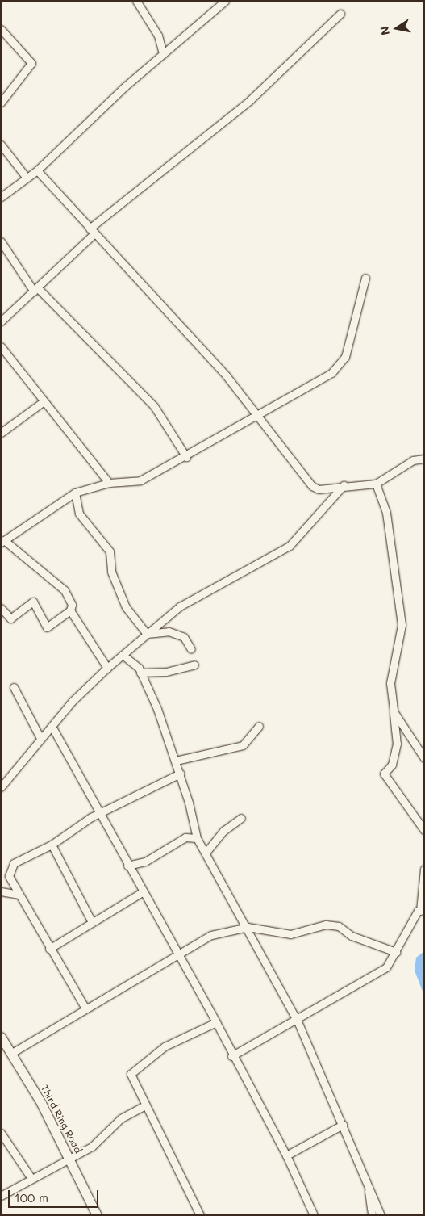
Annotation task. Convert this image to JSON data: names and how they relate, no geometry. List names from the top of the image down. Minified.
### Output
{"streets":{"street":["Third Ring Road"]},"scale_bar":"100 m","north":"left"}
